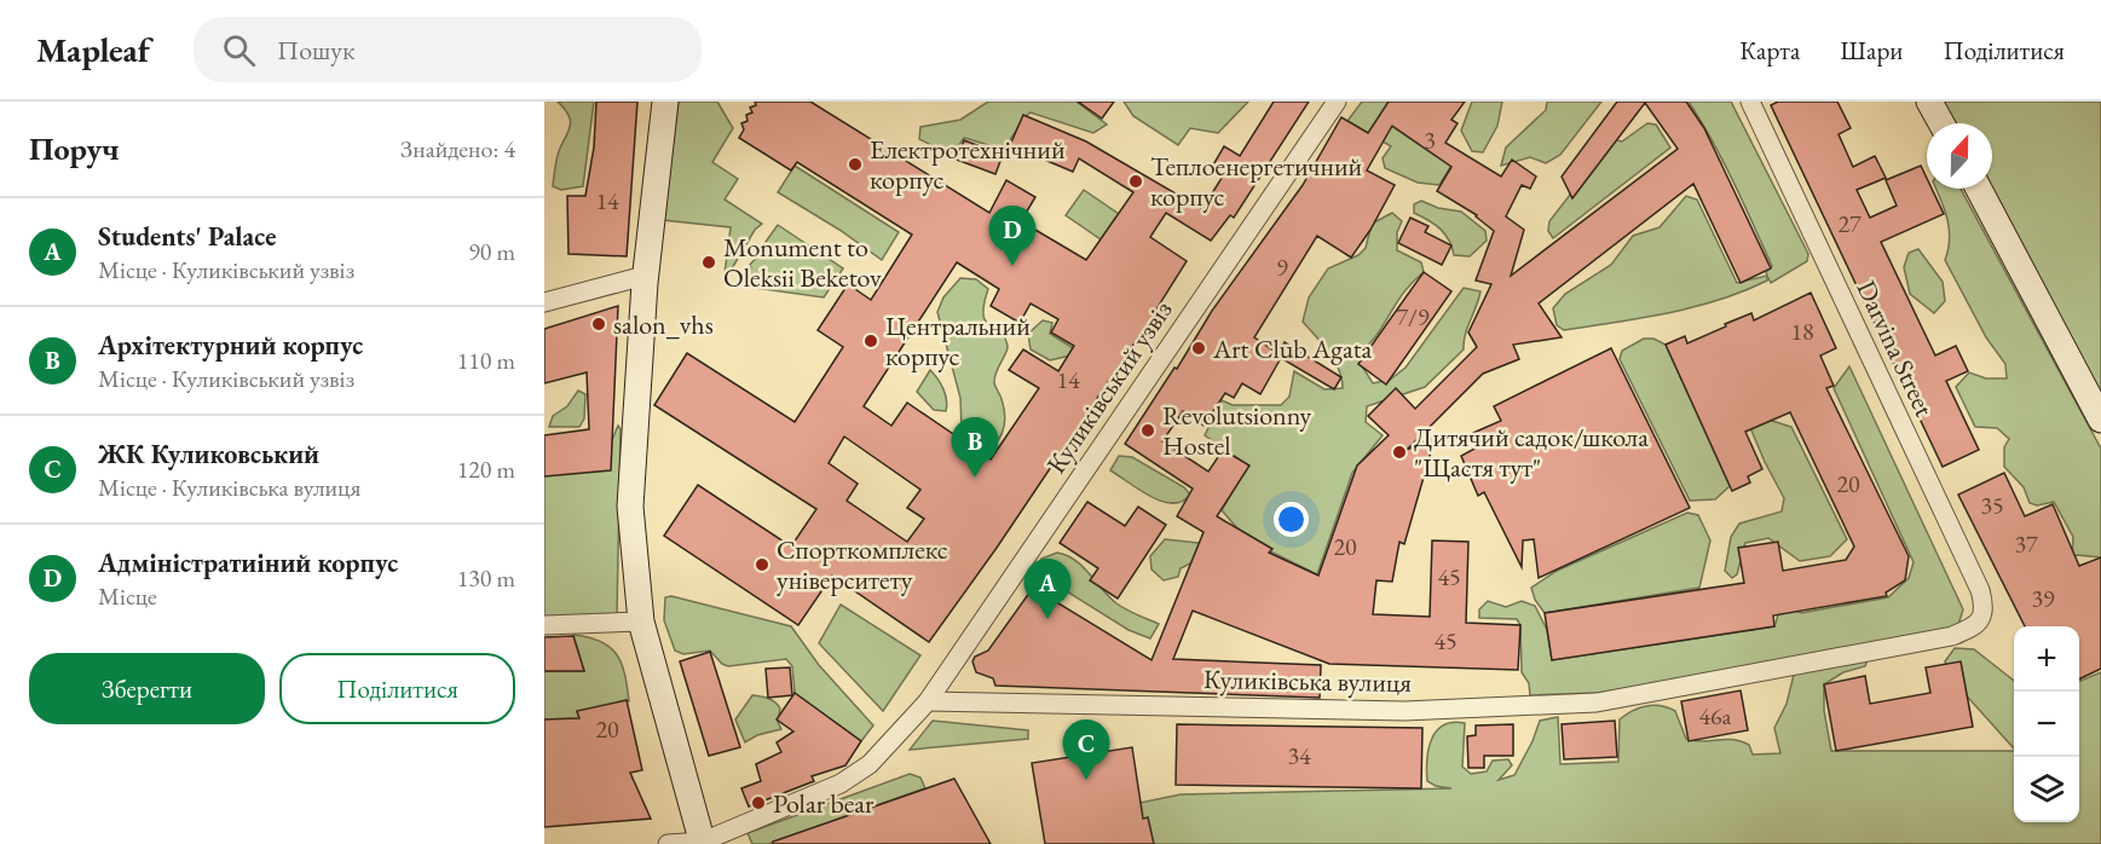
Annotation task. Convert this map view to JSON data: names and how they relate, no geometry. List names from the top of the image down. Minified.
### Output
{"streets":{"street":["Darvina Street","Куликівський узвіз","Куликівська вулиця"]},"crossings":[["Darvina Street","Куликівська вулиця"],["Куликівський узвіз","Куликівська вулиця"]],"places":["Електротехнічний корпус","Теплоенергетичний корпус","Monument to Oleksii Beketov","salon_vhs","Центральний корпус","Art Club Agata","Revolutsionny Hostel","Дитячий садок/школа \"Щастя тут\"","Спорткомплекс університету","Polar bear"],"house_numbers":["3","14","27","9","7/9","18","14","20","35","37","20","45","39","45","46а","20","34"],"north":"top","page":{"header":"Mapleaf","search":"Пошук","nav":["Карта","Шари","Поділитися"],"heading":["Поруч","Знайдено: 4"],"list":[{"mark":"A","name":"Students' Palace","note":"Місце · Куликівський узвіз","value":"90 m"},{"mark":"B","name":"Архітектурний корпус","note":"Місце · Куликівський узвіз","value":"110 m"},{"mark":"C","name":"ЖК Куликовський","note":"Місце · Куликівська вулиця","value":"120 m"},{"mark":"D","name":"Адміністратиіний корпус","note":"Місце","value":"130 m"}],"pins":["D","B","A","C"],"map_buttons":["+","−"],"buttons":["Зберегти","Поділитися"]}}
